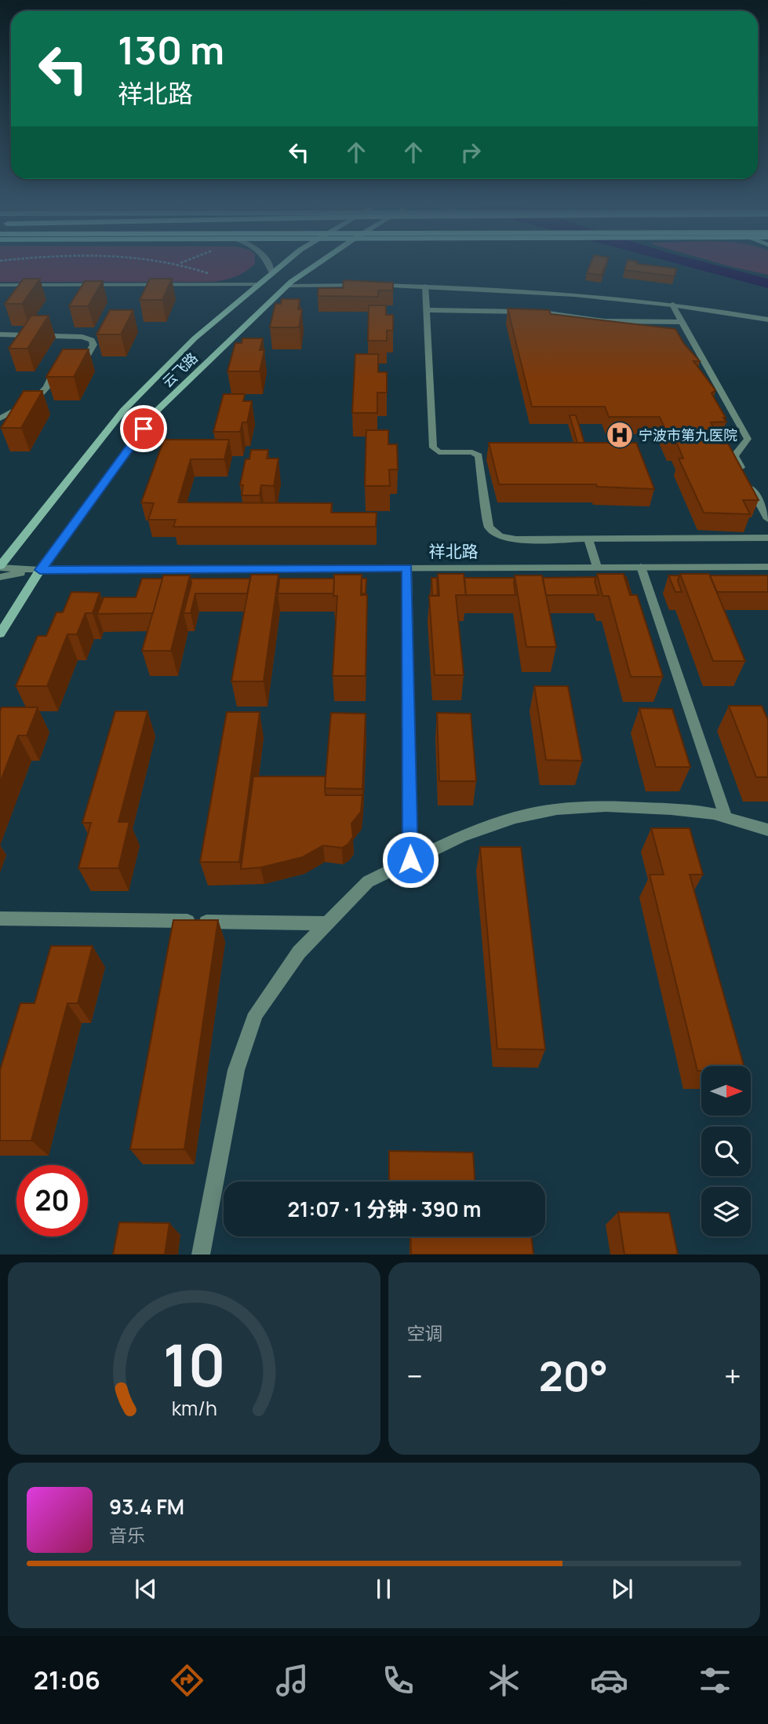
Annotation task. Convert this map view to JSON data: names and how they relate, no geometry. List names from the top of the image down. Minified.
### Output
{"streets":{"main road":["云飞路"],"street":["祥北路"]},"crossings":[["云飞路","祥北路"]],"places":{"hospital":["宁波市第九医院"]},"north":"right","page":{"turn":["130 m","祥北路"],"limit":"20","trip":"21:07 · 1 分钟 · 390 m","tile":"空调","heat":["−","20°","+"],"song":["93.4 FM","音乐"],"tabs":"21:06","gauge":["10","km/h"]}}
